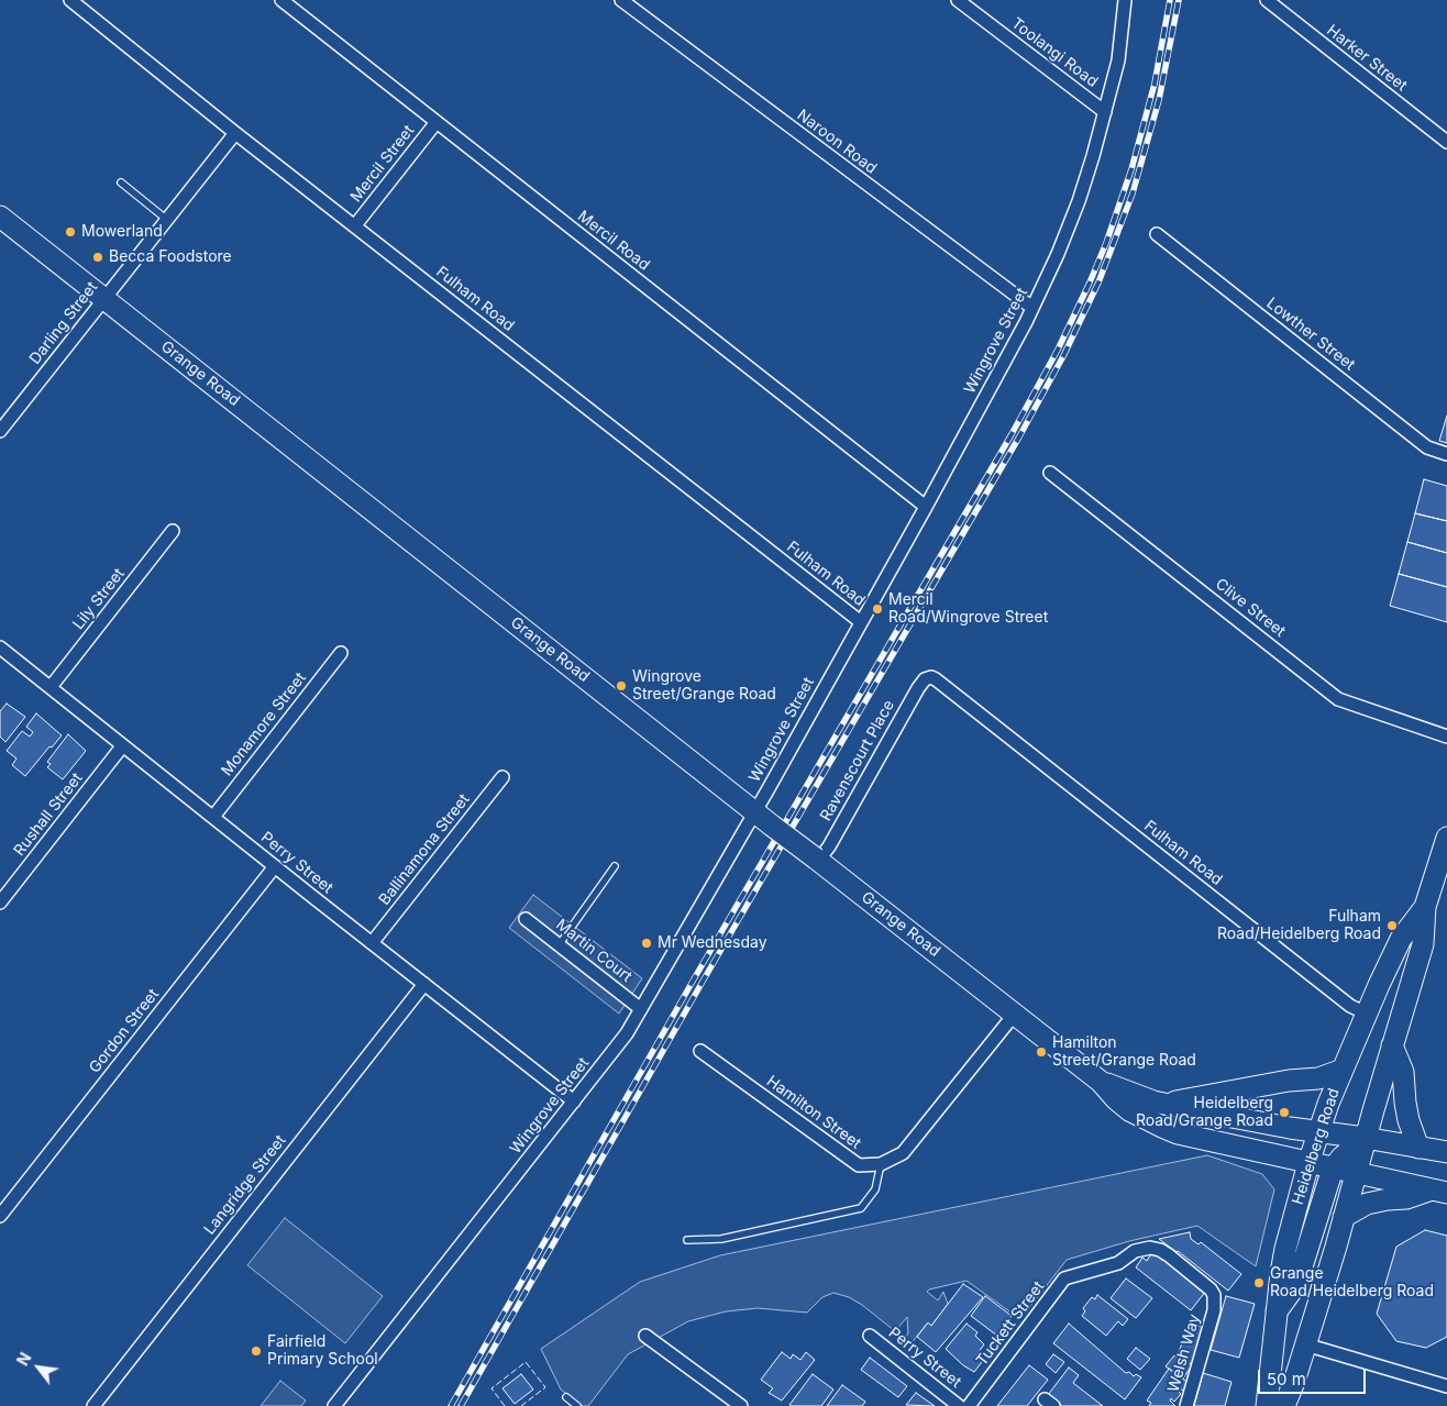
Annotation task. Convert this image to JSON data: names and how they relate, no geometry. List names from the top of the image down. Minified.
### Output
{"streets":{"main road":["Grange Road","Heidelberg Road"],"street":["Toolangi Road","Harker Street","Naroon Road","Mercil Street","Mercil Road","Fulham Road","Darling Street","Lowther Street","Wingrove Street","Lily Street","Clive Street","Monamore Street","Ravenscourt Place","Rushall Street","Ballinamona Street","Perry Street","Martin Court","Gordon Street","Hamilton Street","Langridge Street","Tuckett Street","Welsh Way"]},"crossings":[["Toolangi Road","Wingrove Street"],["Naroon Road","Wingrove Street"],["Mercil Street","Mercil Road"],["Mercil Street","Fulham Road"],["Mercil Road","Wingrove Street"],["Fulham Road","Darling Street"],["Fulham Road","Wingrove Street"],["Fulham Road","Ravenscourt Place"],["Fulham Road","Heidelberg Road"],["Darling Street","Grange Road"],["Wingrove Street","Grange Road"],["Wingrove Street","Perry Street"],["Wingrove Street","Martin Court"],["Grange Road","Ravenscourt Place"],["Grange Road","Heidelberg Road"],["Lily Street","Perry Street"],["Monamore Street","Perry Street"],["Rushall Street","Perry Street"],["Ballinamona Street","Perry Street"],["Perry Street","Gordon Street"],["Perry Street","Langridge Street"],["Tuckett Street","Welsh Way"]],"places":["Mowerland","Becca Foodstore","Mercil Road/Wingrove Street","Wingrove Street/Grange Road","Fulham Road/Heidelberg Road","Mr Wednesday","Hamilton Street/Grange Road","Heidelberg Road/Grange Road","Grange Road/Heidelberg Road","Fairfield Primary School"],"scale_bar":"50 m","north":"top left"}
